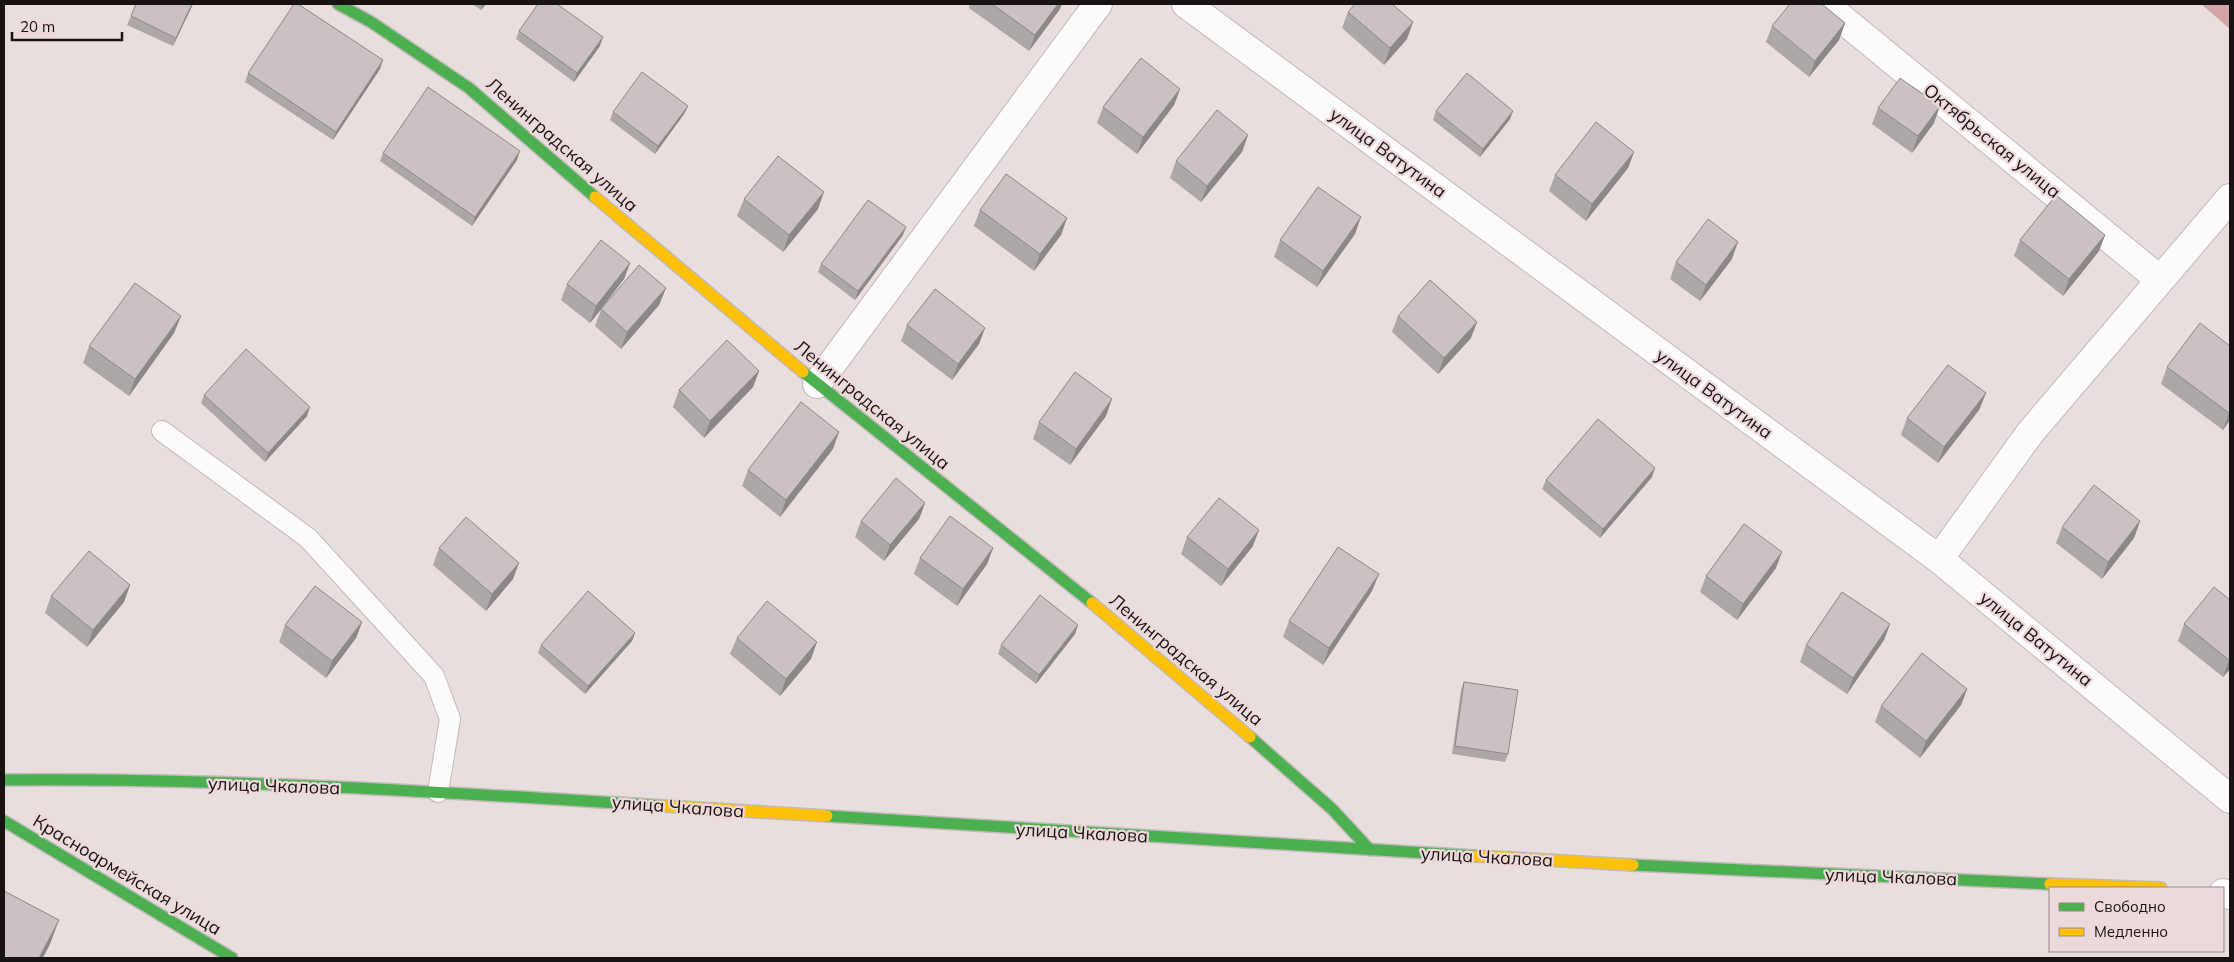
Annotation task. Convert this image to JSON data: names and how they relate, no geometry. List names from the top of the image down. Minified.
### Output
{"streets":{"street":["Октябрьская улица","Ленинградская улица","улица Ватутина","улица Чкалова","Красноармейская улица"]},"crossings":[["Ленинградская улица","улица Чкалова"]],"legend":["Свободно","Медленно"],"scale_bar":"20 m"}
